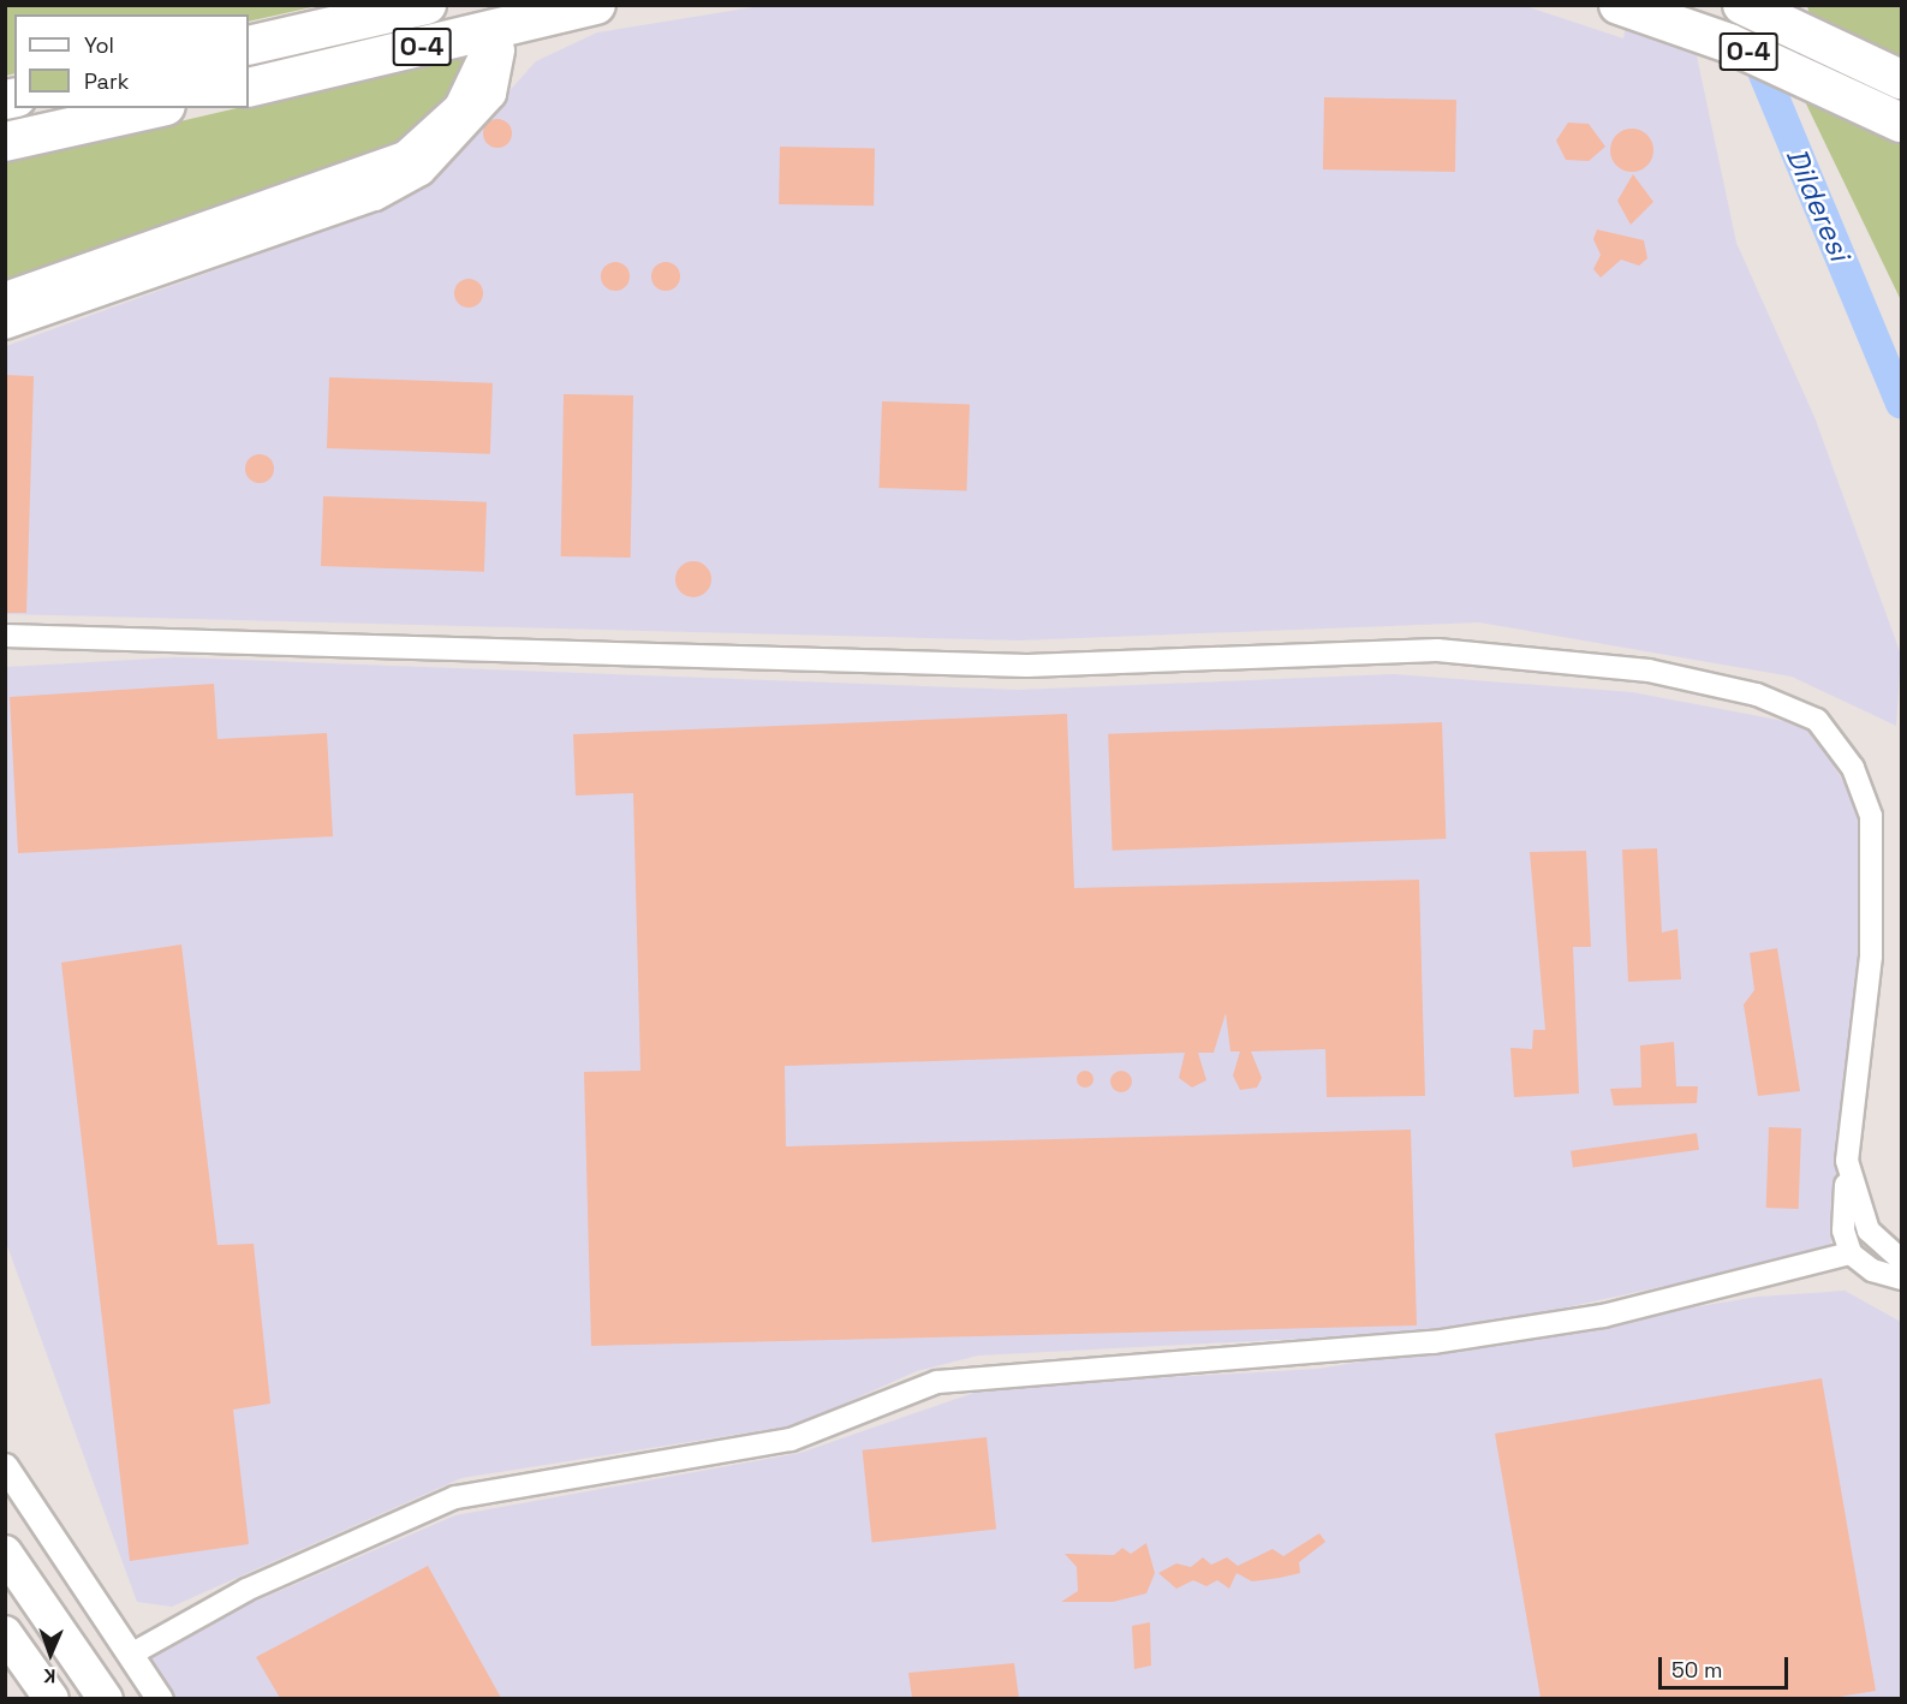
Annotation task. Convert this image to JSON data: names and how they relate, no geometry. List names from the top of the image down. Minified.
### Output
{"streets":{"highway":["O-4"]},"water":["Dilderesi"],"legend":["Yol","Park"],"scale_bar":"50 m","north":"bottom"}
